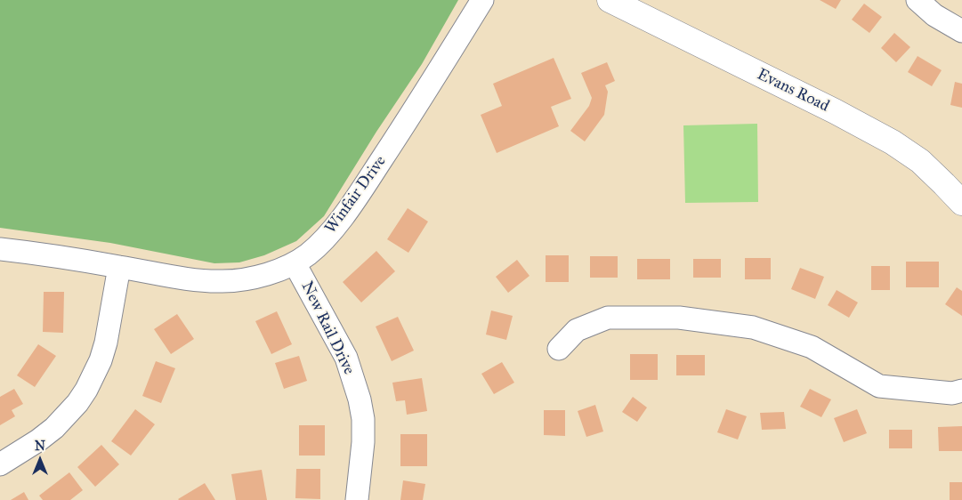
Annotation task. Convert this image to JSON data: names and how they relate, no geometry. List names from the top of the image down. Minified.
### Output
{"streets":{"main road":["Evans Road"],"street":["Winfair Drive","New Rail Drive"]},"crossings":[["Winfair Drive","New Rail Drive"]],"north":"top"}
